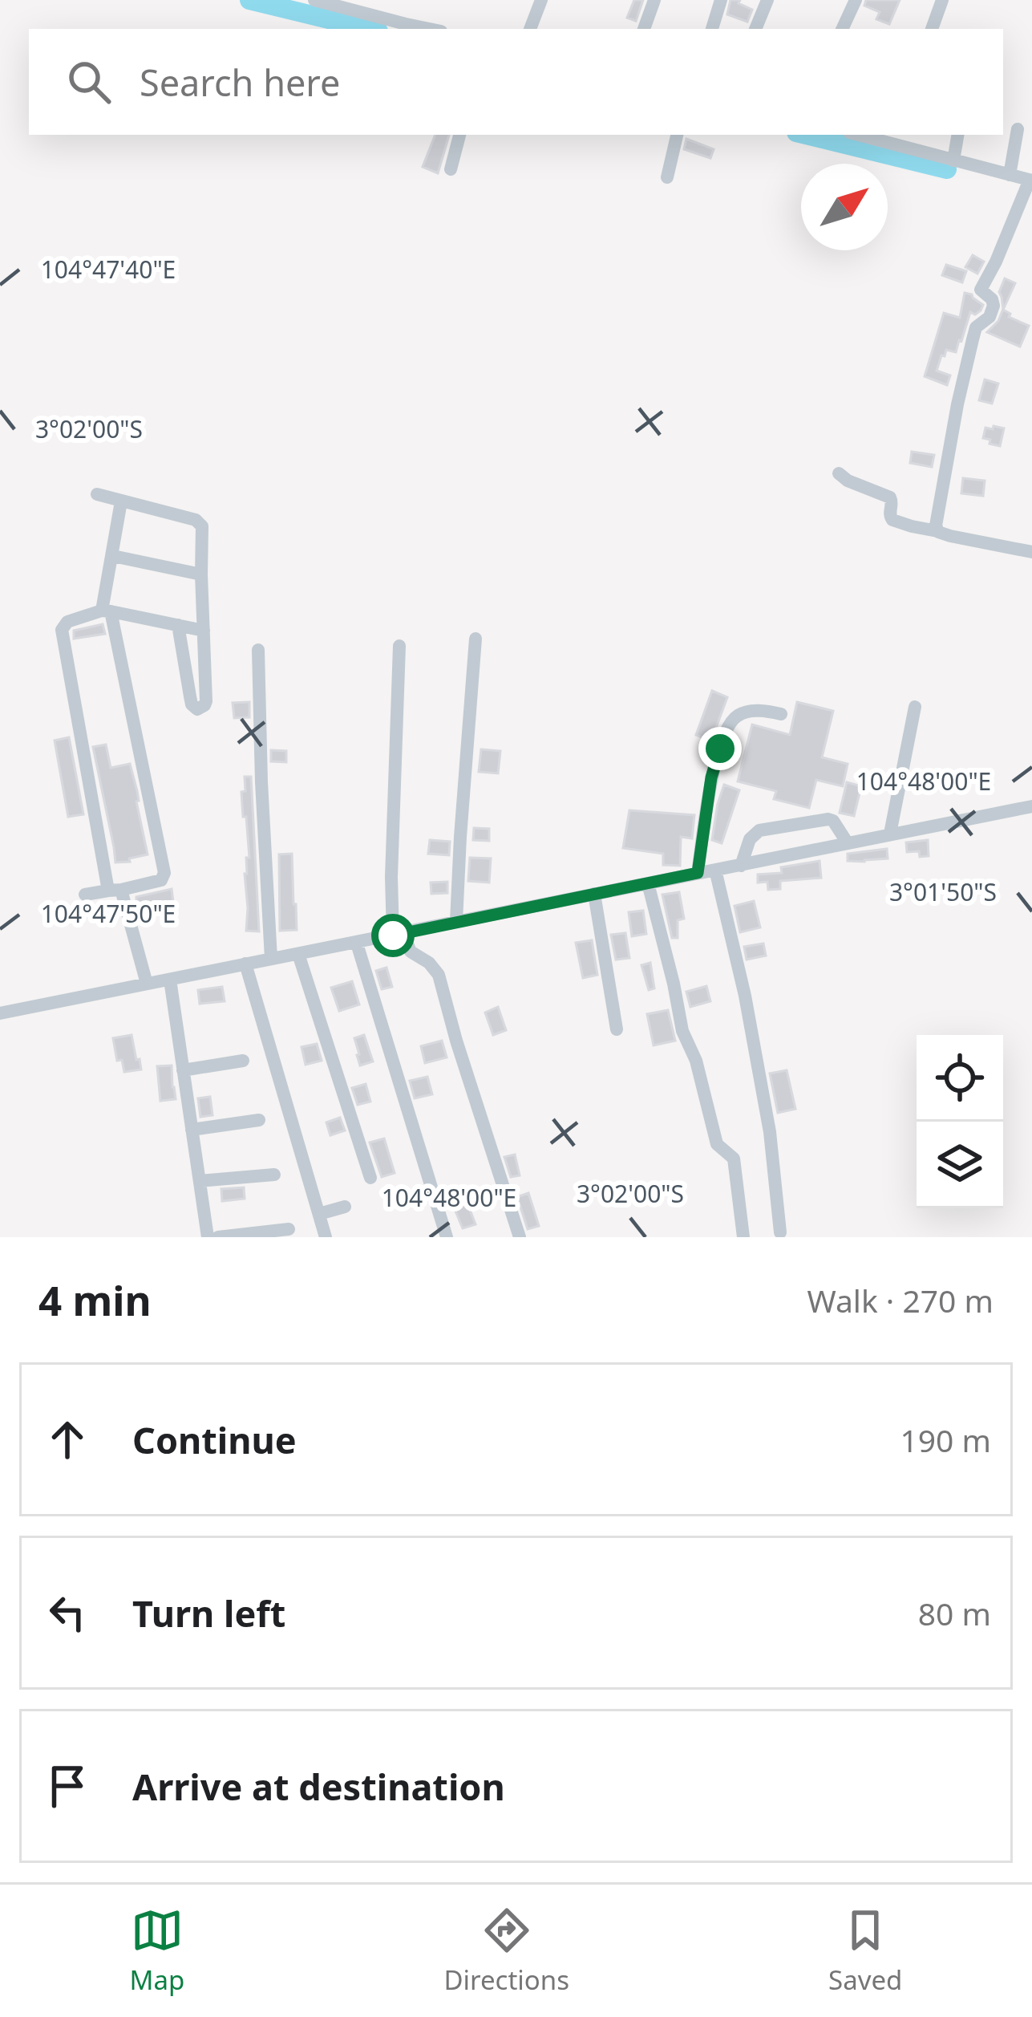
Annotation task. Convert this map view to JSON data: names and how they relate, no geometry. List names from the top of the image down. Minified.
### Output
{"north":"top right","page":{"search":"Search here","heading":["4 min","Walk · 270 m"],"list":[["Continue","190 m"],["Turn left","80 m"],"Arrive at destination"],"nav":["Map","Directions","Saved"]},"coordinates":["104°47'40\"E","3°02'00\"S","104°48'00\"E","3°01'50\"S","104°47'50\"E"]}
